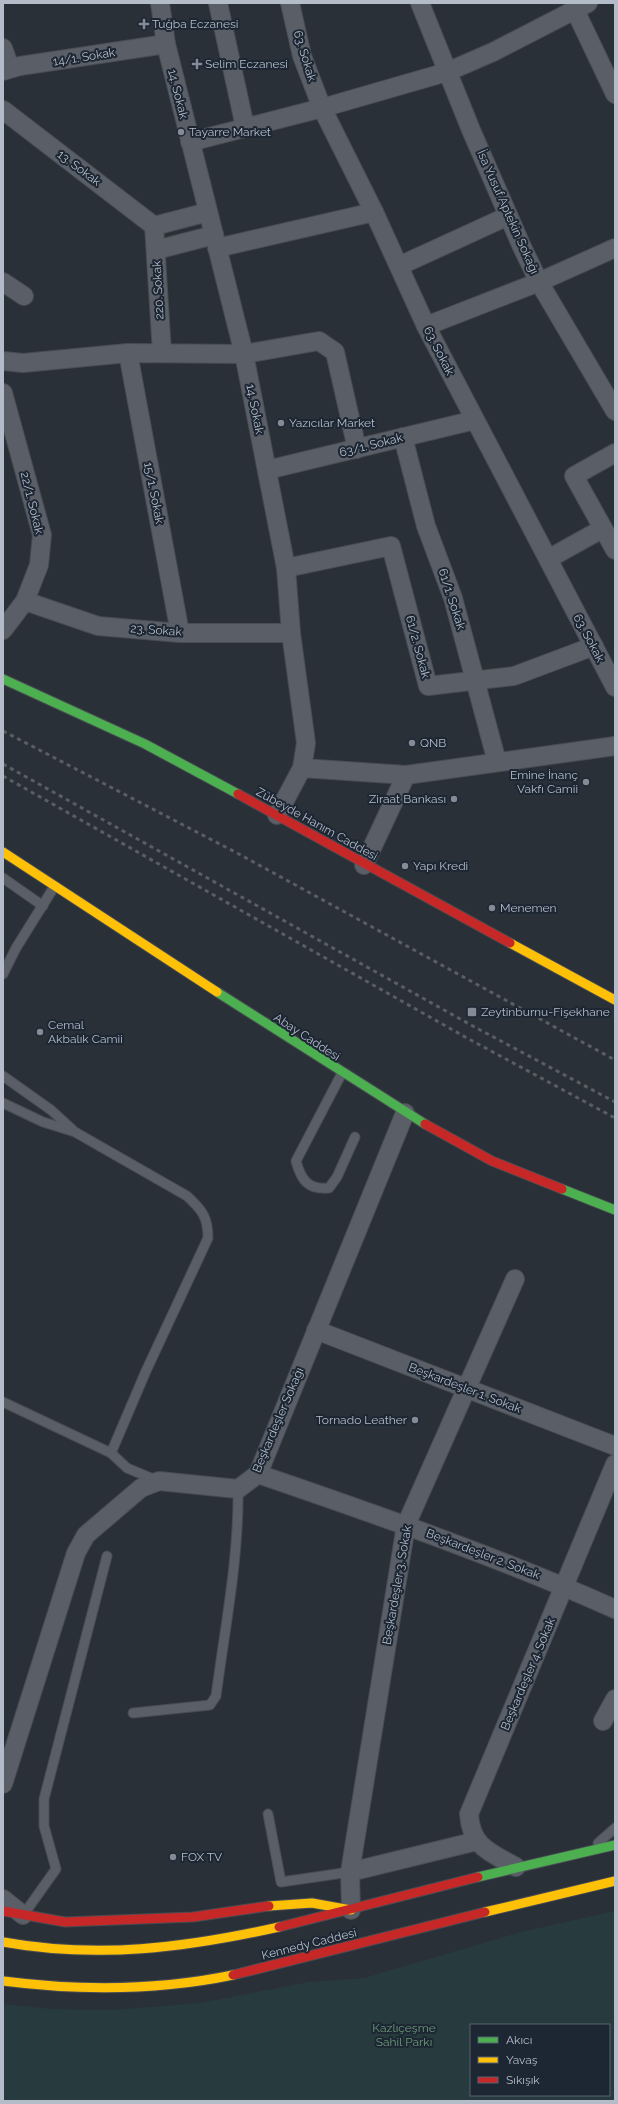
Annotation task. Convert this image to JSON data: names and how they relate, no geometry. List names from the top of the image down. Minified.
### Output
{"streets":{"main road":["Zübeyde Hanım Caddesi","Abay Caddesi","Kennedy Caddesi"],"street":["63. Sokak","14/1. Sokak","14. Sokak","13. Sokak","İsa Yusuf Aptekin Sokağı","220. Sokak","63/1. Sokak","15/1. Sokak","22/1. Sokak","61/1. Sokak","23. Sokak","61/2. Sokak","Beşkardeşler 1. Sokak","Beşkardeşler Sokağı","Beşkardeşler 2. Sokak","Beşkardeşler 3. Sokak","Beşkardeşler 4. Sokak"]},"crossings":[["63. Sokak","63/1. Sokak"],["63. Sokak","61/2. Sokak"],["14/1. Sokak","14. Sokak"],["14. Sokak","63/1. Sokak"],["14. Sokak","23. Sokak"],["14. Sokak","61/2. Sokak"],["14. Sokak","Zübeyde Hanım Caddesi"],["13. Sokak","220. Sokak"],["63/1. Sokak","61/1. Sokak"],["15/1. Sokak","23. Sokak"],["22/1. Sokak","23. Sokak"],["61/1. Sokak","61/2. Sokak"],["Abay Caddesi","Beşkardeşler Sokağı"],["Beşkardeşler 1. Sokak","Beşkardeşler Sokağı"],["Beşkardeşler 1. Sokak","Beşkardeşler 3. Sokak"],["Beşkardeşler Sokağı","Beşkardeşler 2. Sokak"],["Beşkardeşler 2. Sokak","Beşkardeşler 3. Sokak"],["Beşkardeşler 2. Sokak","Beşkardeşler 4. Sokak"],["Beşkardeşler 3. Sokak","Kennedy Caddesi"],["Beşkardeşler 4. Sokak","Kennedy Caddesi"]],"parks":["Kazlıçeşme Sahil Parkı"],"places":{"health":["Tuğba Eczanesi","Selim Eczanesi"],"other":["Tayarre Market","Yazıcılar Market","QNB","Emine İnanç Vakfı Camii","Ziraat Bankası","Yapı Kredi","Menemen","Cemal Akbalık Camii","Tornado Leather","FOX TV"],"transit":["Zeytinburnu-Fişekhane"]},"legend":["Akıcı","Yavaş","Sıkışık"]}
